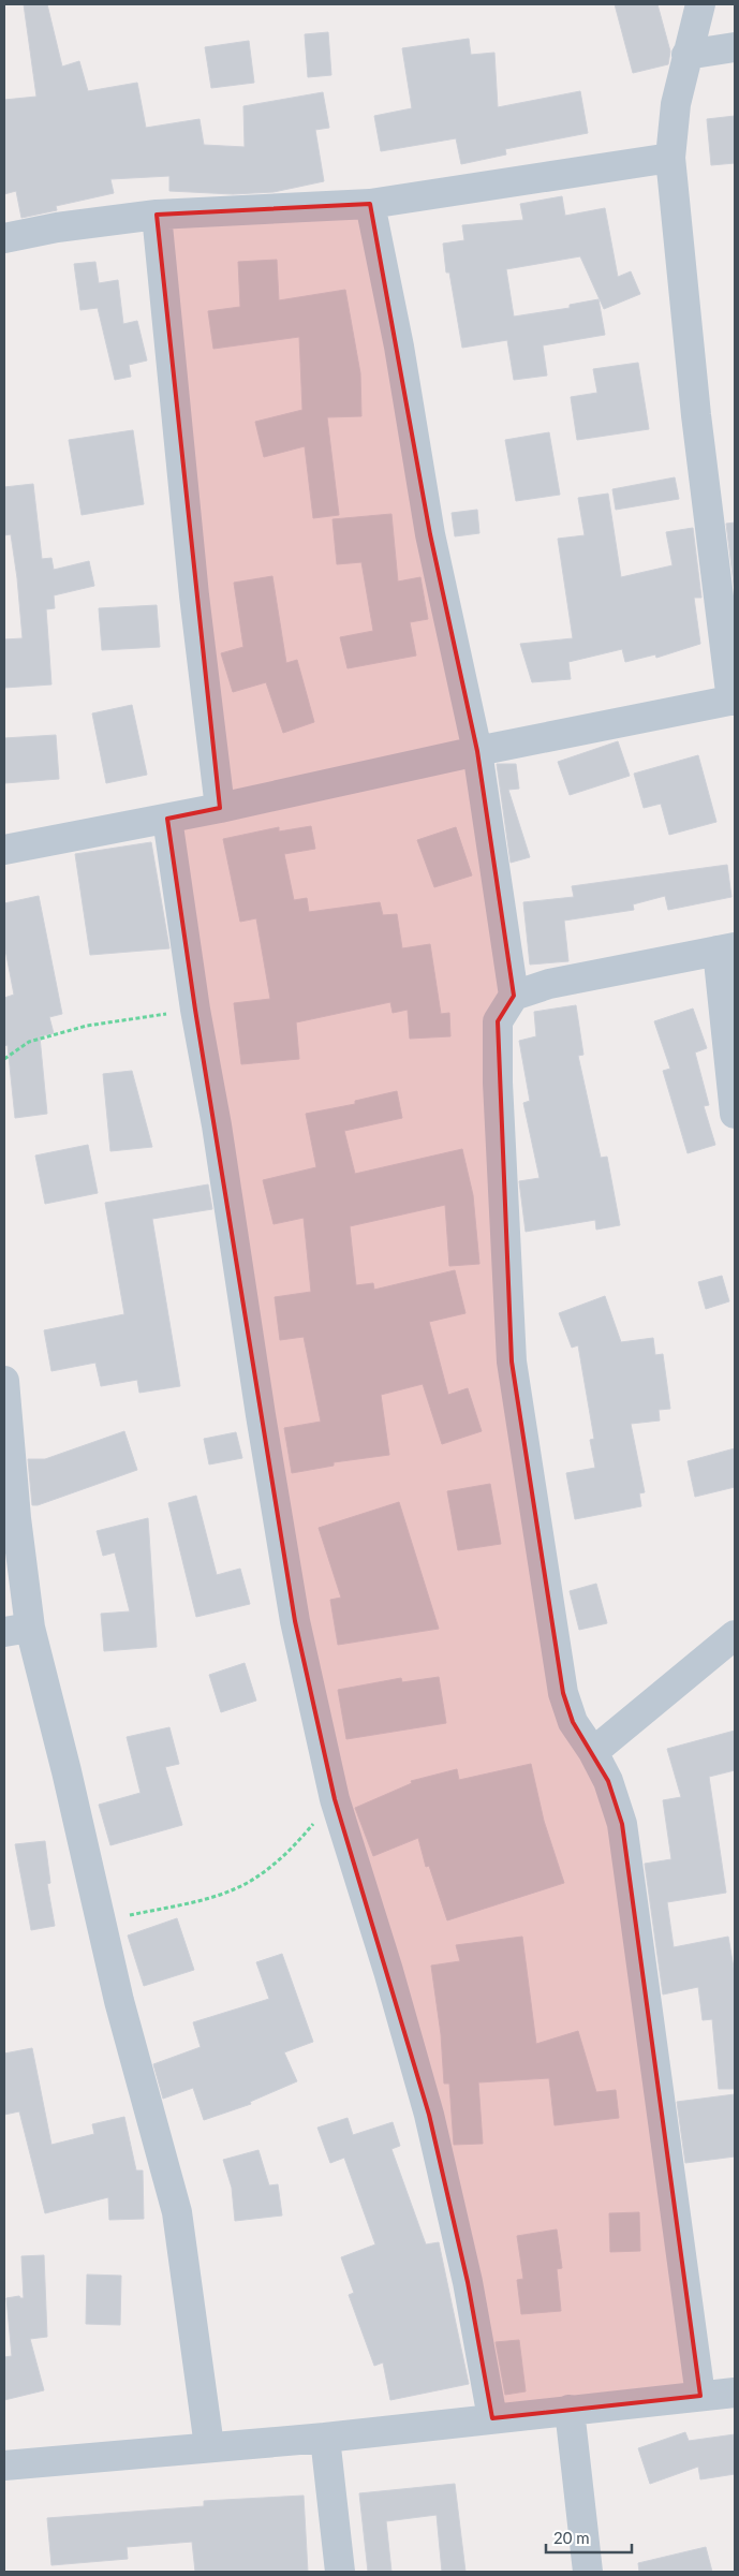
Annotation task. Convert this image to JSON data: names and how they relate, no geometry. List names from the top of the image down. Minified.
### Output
{"scale_bar":"20 m"}
